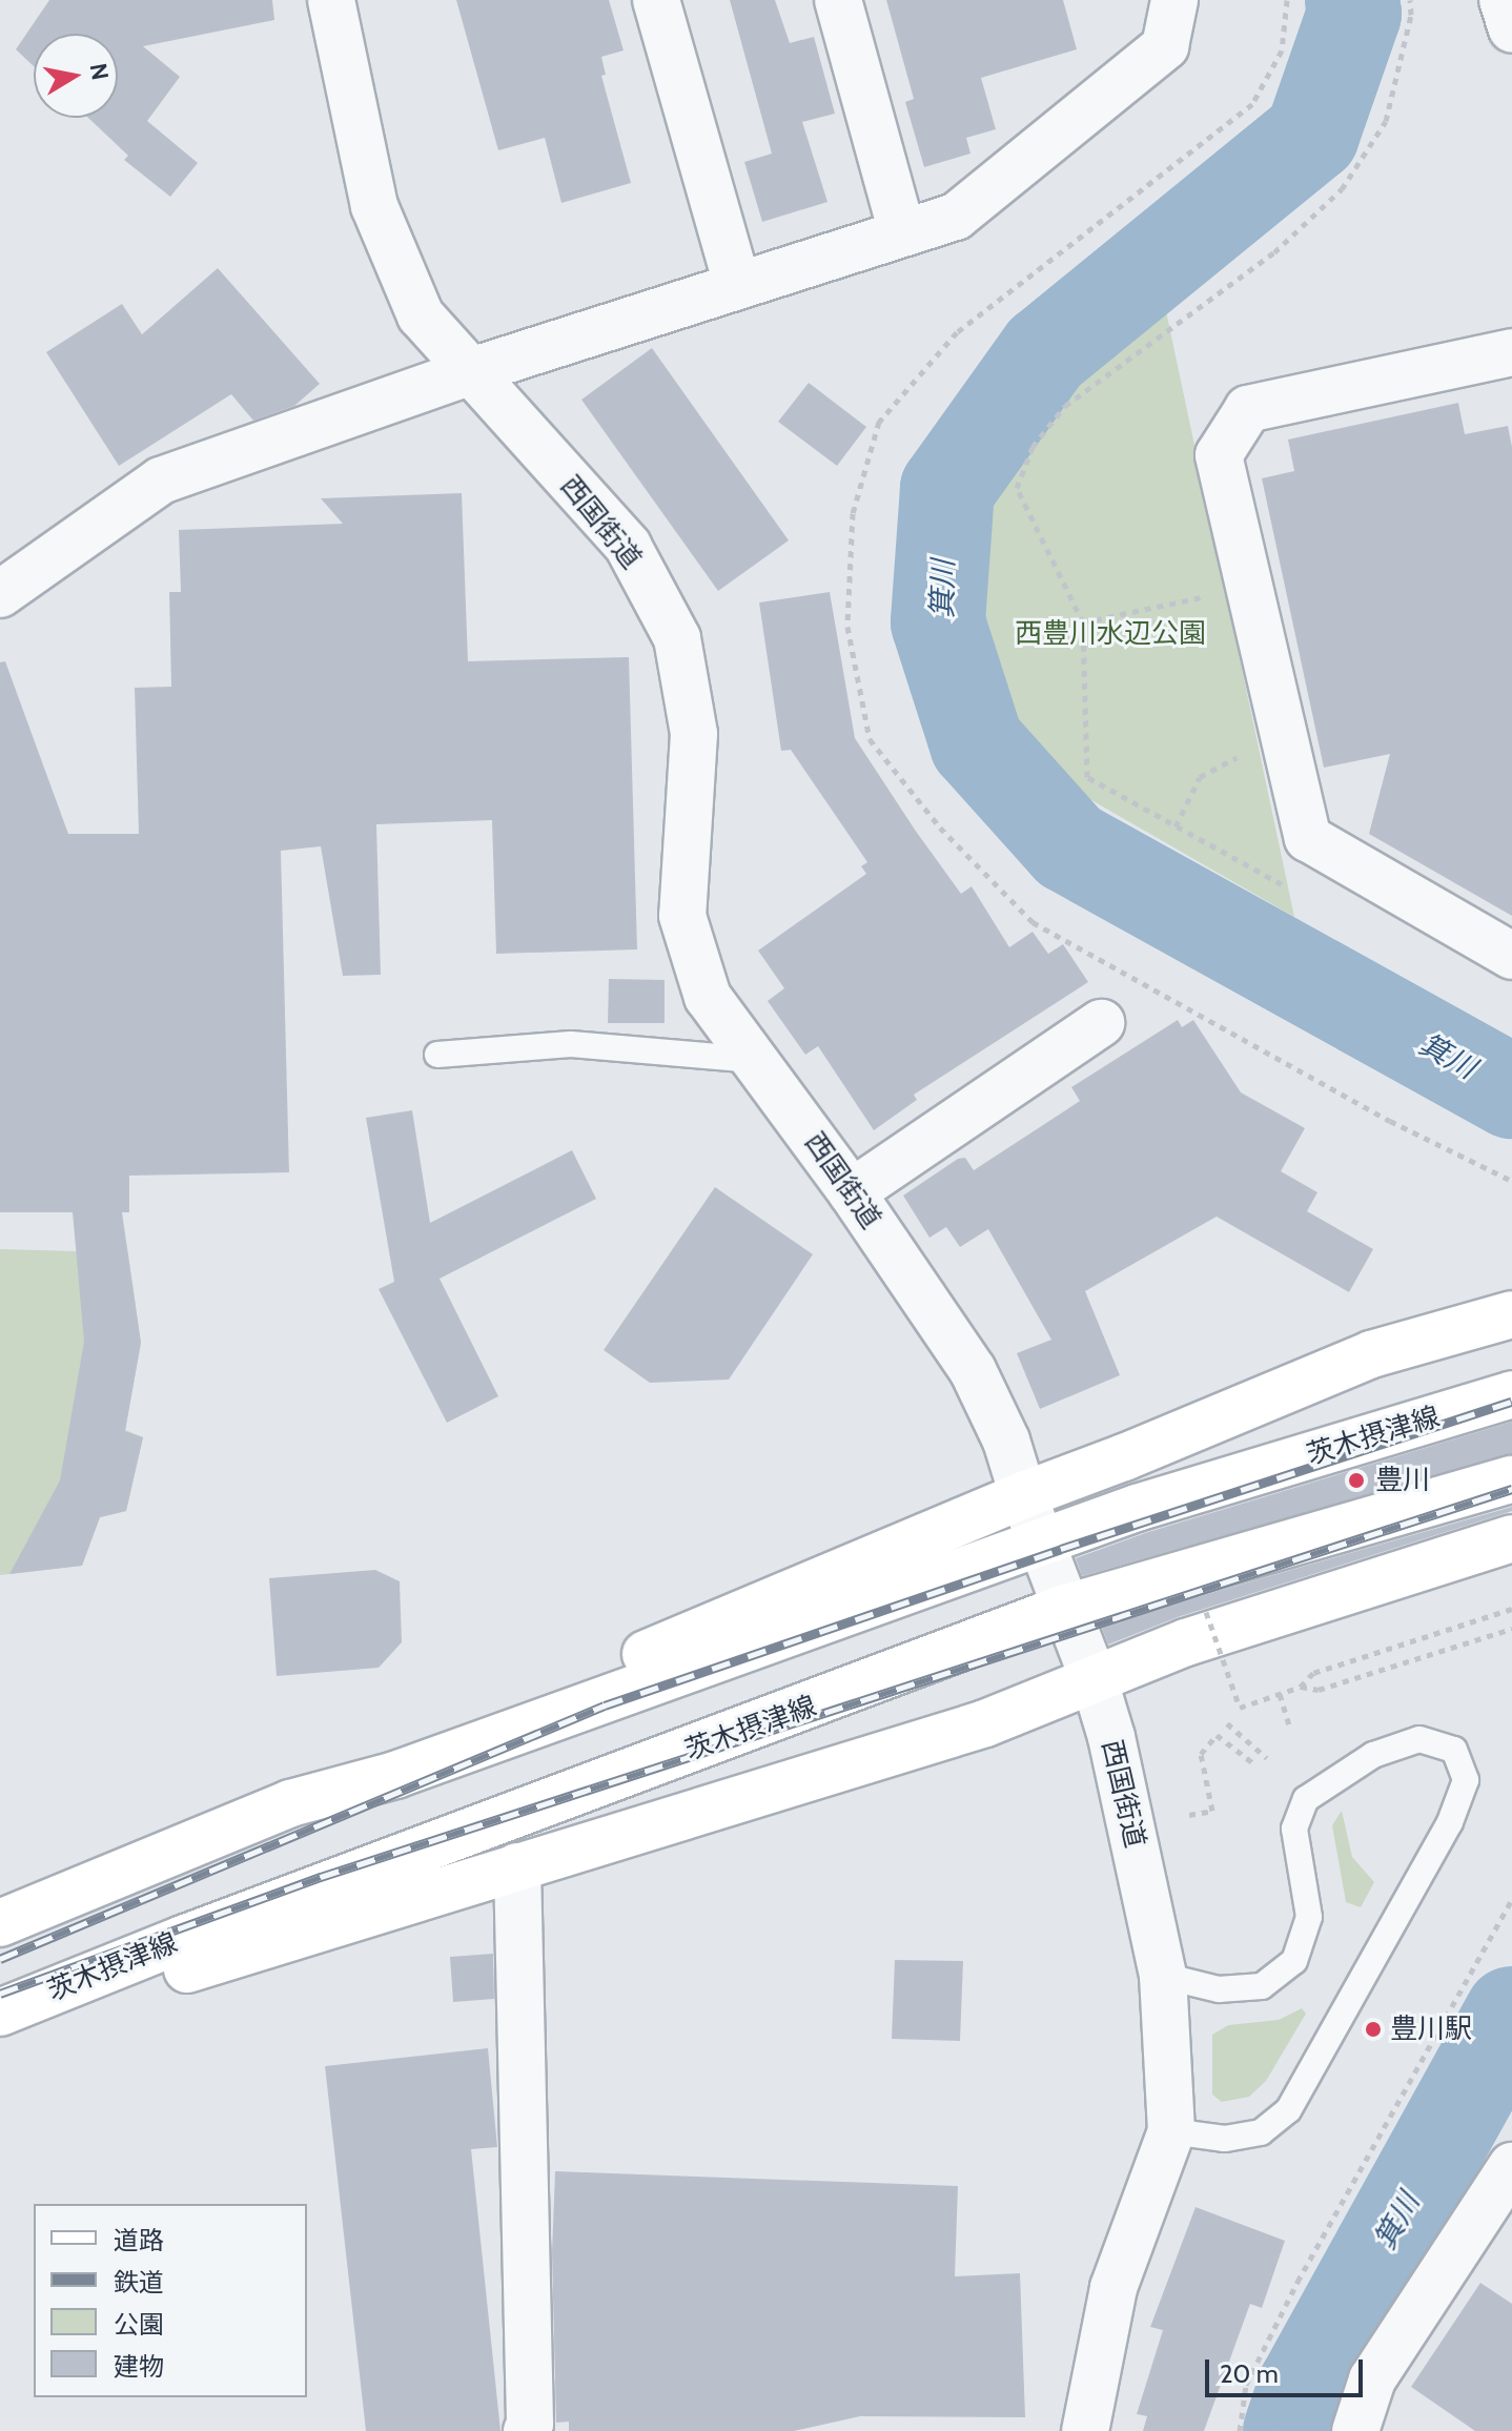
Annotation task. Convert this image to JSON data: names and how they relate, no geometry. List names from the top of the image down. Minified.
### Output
{"streets":{"main road":["茨木摂津線"],"street":["西国街道"]},"crossings":[["西国街道","茨木摂津線"]],"water":["箕川"],"parks":["西豊川水辺公園"],"places":["豊川","豊川駅"],"legend":["道路","鉄道","公園","建物"],"scale_bar":"20 m","north":"right"}
